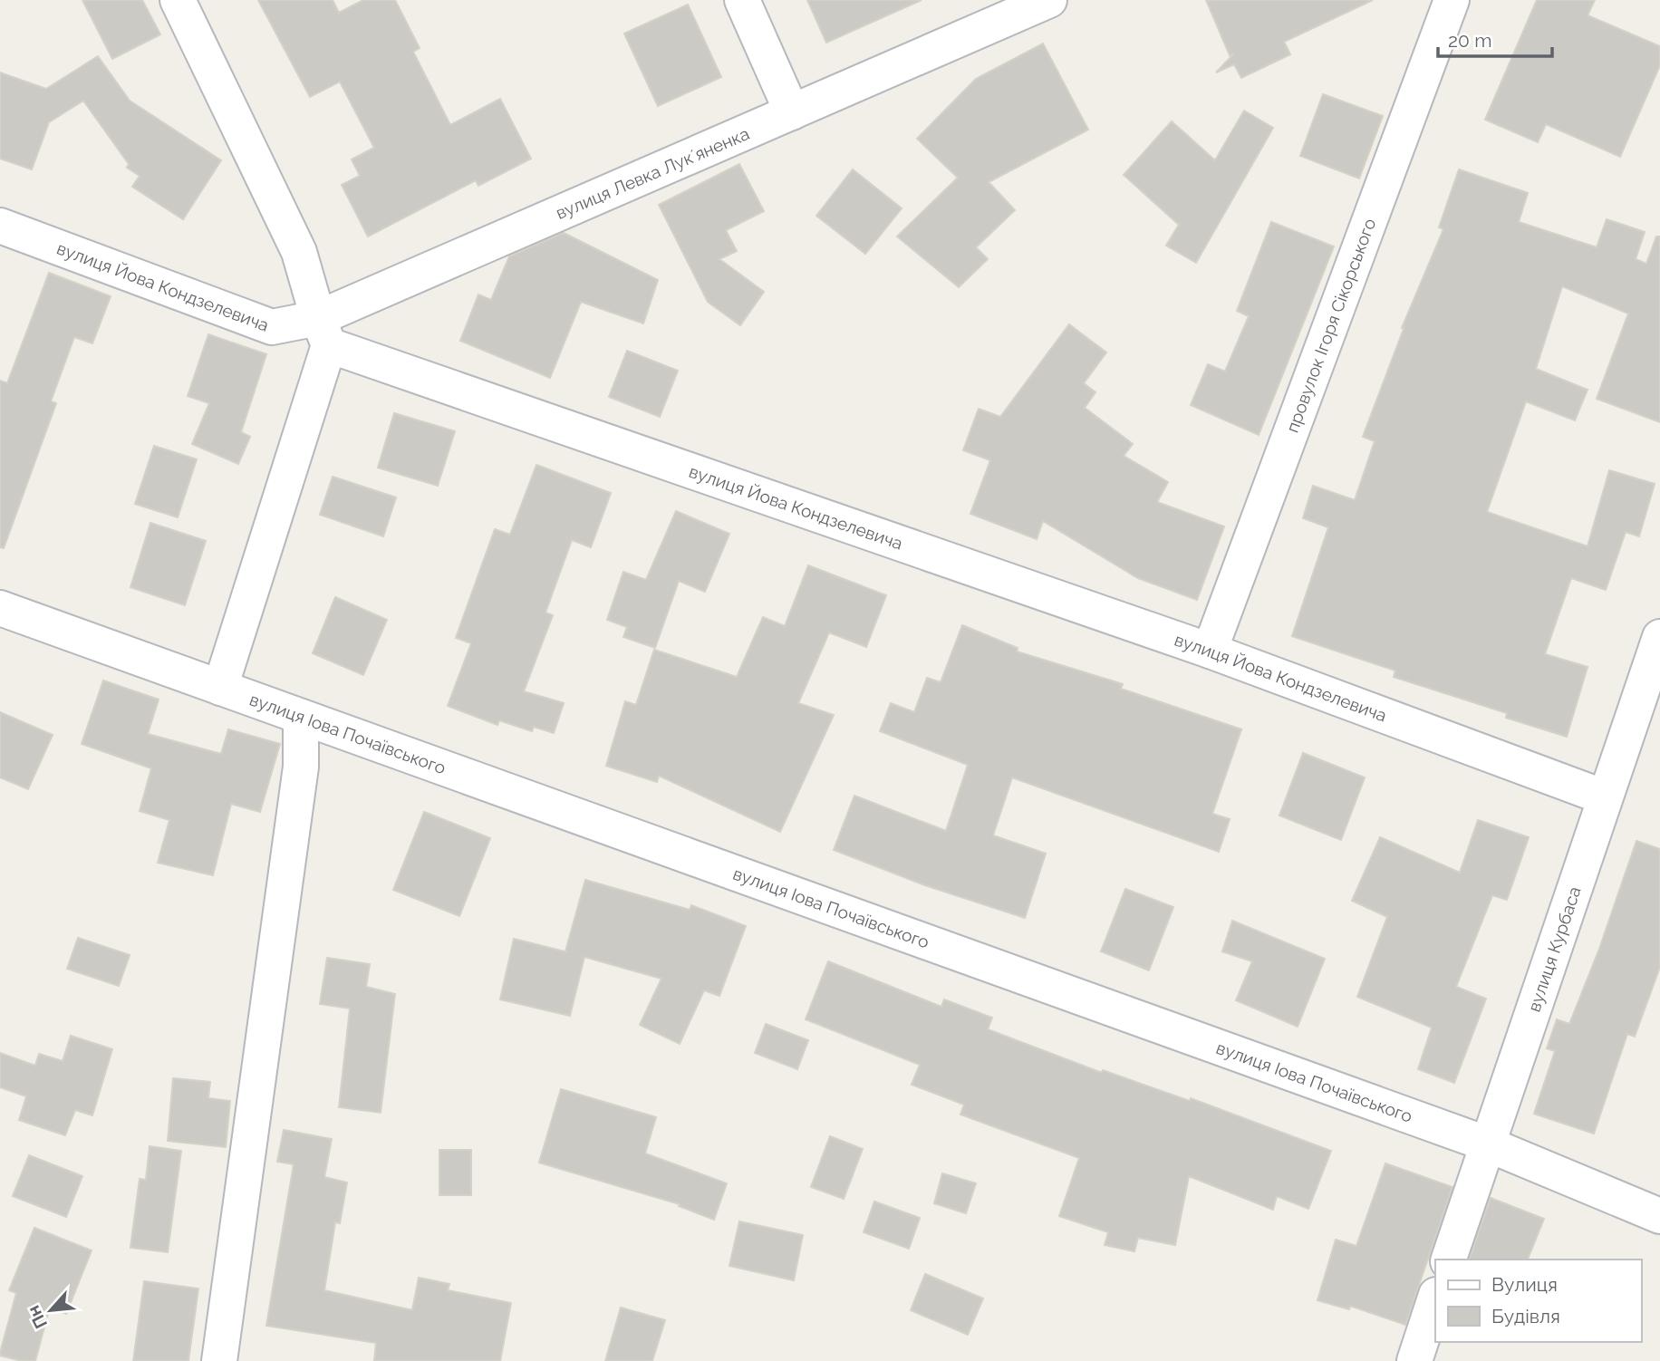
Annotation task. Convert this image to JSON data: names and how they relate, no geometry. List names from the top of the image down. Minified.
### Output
{"streets":{"street":["вулиця Левка Лукʼяненка","вулиця Йова Кондзелевича","провулок Ігоря Сікорського","вулиця Іова Почаївського","вулиця Курбаса"]},"crossings":[["вулиця Левка Лукʼяненка","вулиця Йова Кондзелевича"],["вулиця Йова Кондзелевича","провулок Ігоря Сікорського"],["вулиця Йова Кондзелевича","вулиця Курбаса"],["вулиця Іова Почаївського","вулиця Курбаса"]],"legend":["Вулиця","Будівля"],"scale_bar":"20 m","north":"bottom left"}
